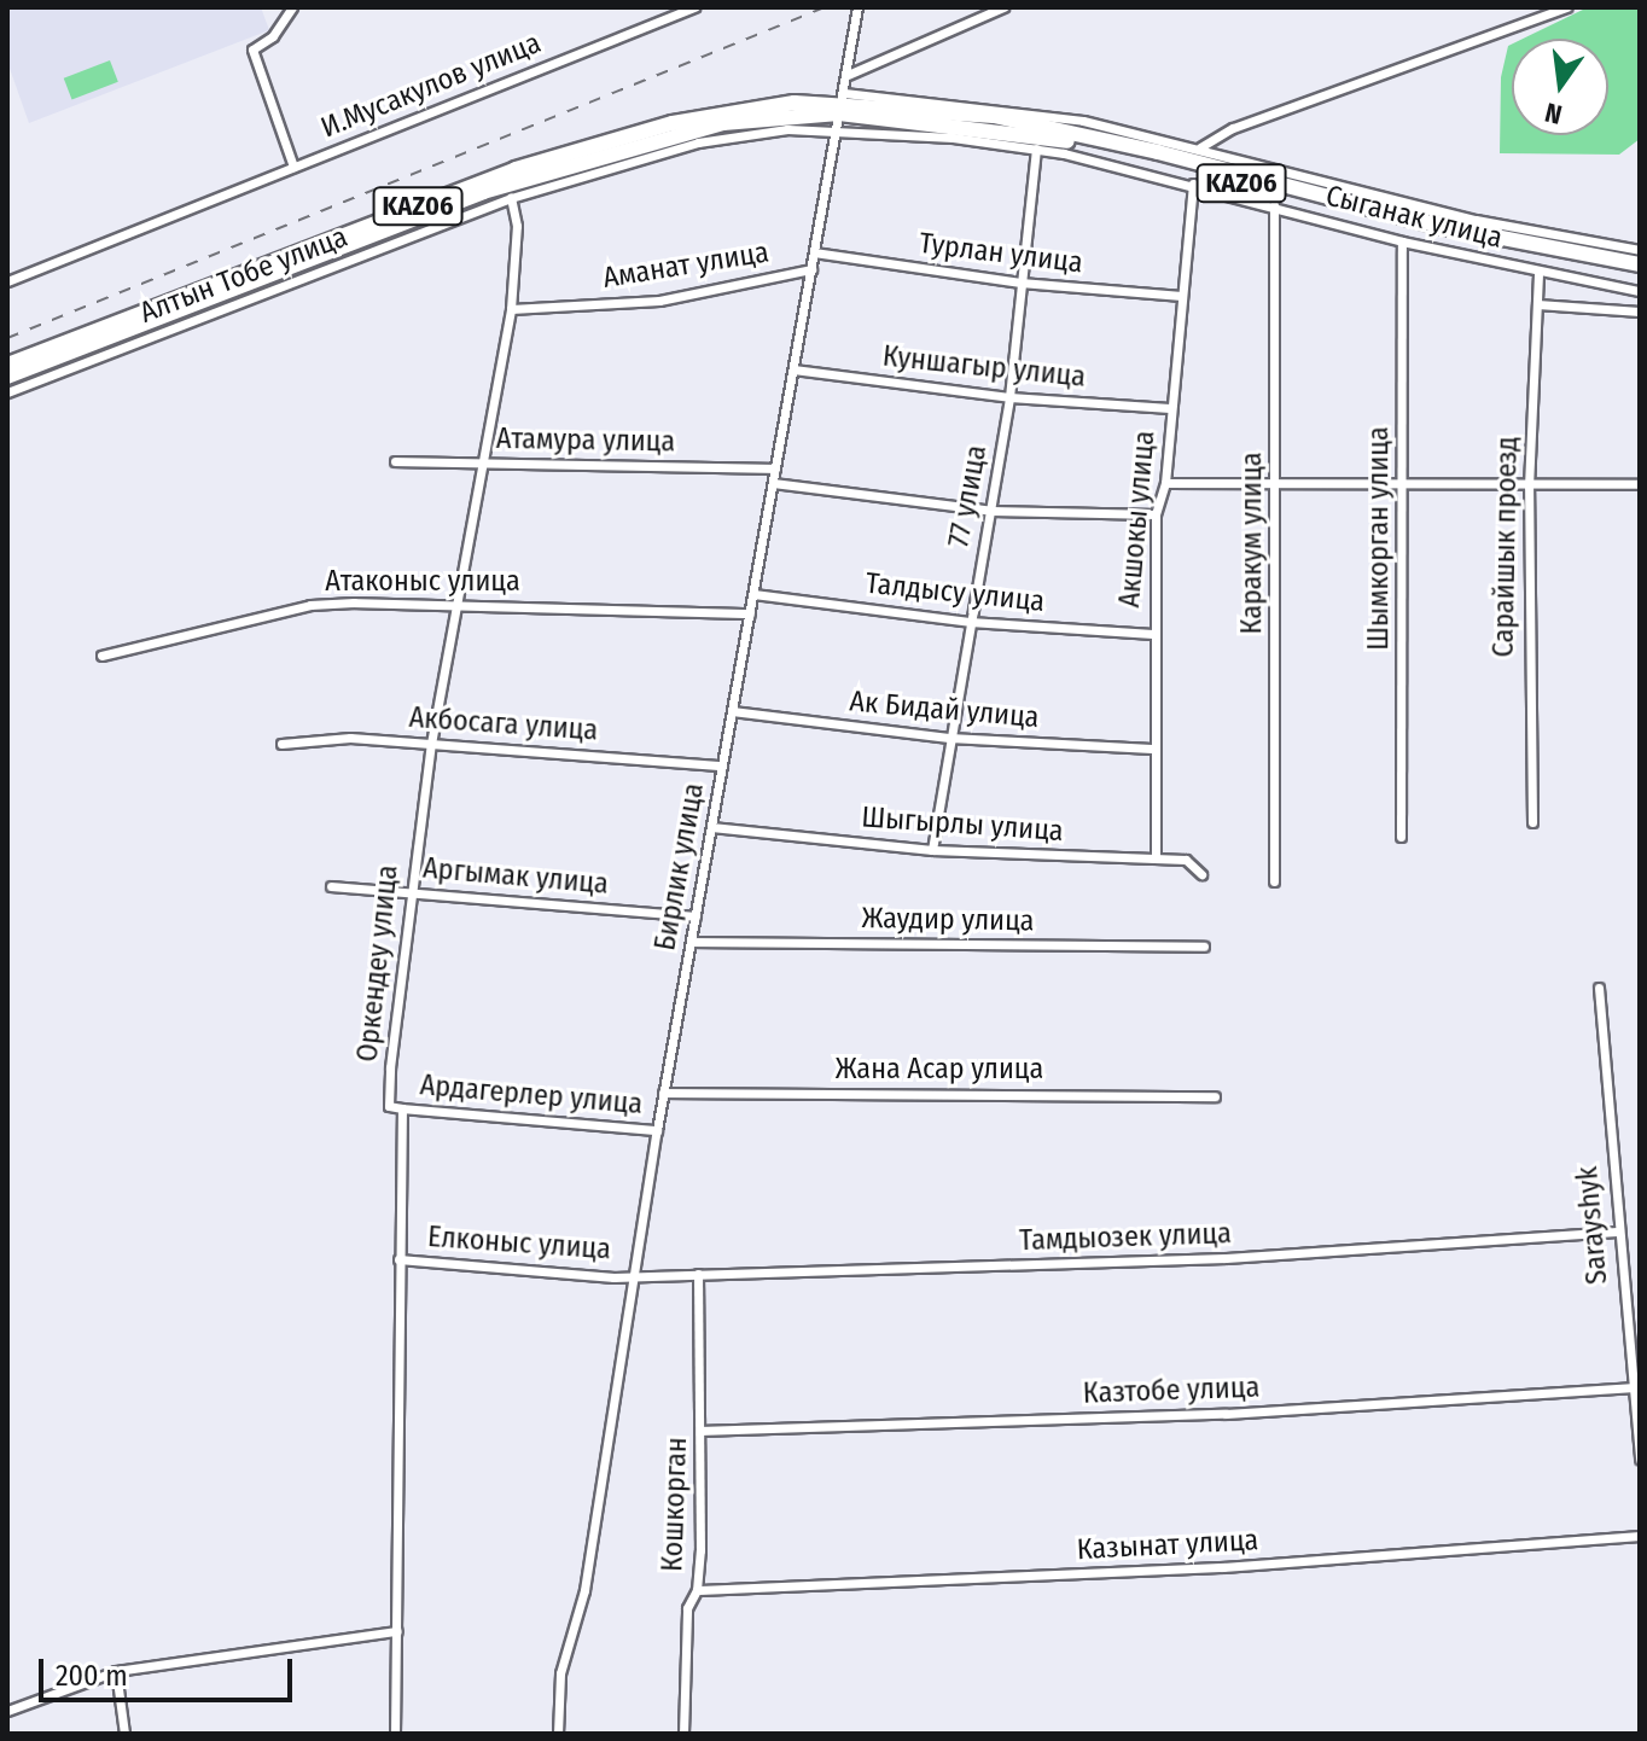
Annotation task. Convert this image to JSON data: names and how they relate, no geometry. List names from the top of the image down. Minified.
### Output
{"streets":{"highway":["KАZ06"],"street":["И.Мусакулов улица","Сыганак улица","Турлан улица","Аманат улица","Алтын Тобе улица","Куншагыр улица","Атамура улица","77 улица","Акшокы улица","Шымкорган улица","Каракум улица","Сарайшык проезд","Атаконыс улица","Талдысу улица","Ак Бидай улица","Акбосага улица","Шыгырлы улица","Бирлик улица","Аргымак улица","Жаудир улица","Оркендеу улица","Жана Асар улица","Ардагерлер улица","Sarayshyk","Тамдыозек улица","Елконыс улица","Казтобе улица","Кошкорган","Казынат улица"]},"crossings":[["KАZ06","Бирлик улица"],["Сыганак улица","Алтын Тобе улица"],["Сыганак улица","77 улица"],["Сыганак улица","Акшокы улица"],["Сыганак улица","Шымкорган улица"],["Сыганак улица","Каракум улица"],["Сыганак улица","Сарайшык проезд"],["Сыганак улица","Бирлик улица"],["Турлан улица","77 улица"],["Турлан улица","Акшокы улица"],["Турлан улица","Бирлик улица"],["Аманат улица","Бирлик улица"],["Аманат улица","Оркендеу улица"],["Алтын Тобе улица","Бирлик улица"],["Алтын Тобе улица","Оркендеу улица"],["Куншагыр улица","77 улица"],["Куншагыр улица","Акшокы улица"],["Куншагыр улица","Бирлик улица"],["Атамура улица","Бирлик улица"],["Атамура улица","Оркендеу улица"],["77 улица","Талдысу улица"],["77 улица","Ак Бидай улица"],["77 улица","Шыгырлы улица"],["Акшокы улица","Талдысу улица"],["Акшокы улица","Ак Бидай улица"],["Акшокы улица","Шыгырлы улица"],["Атаконыс улица","Бирлик улица"],["Атаконыс улица","Оркендеу улица"],["Талдысу улица","Бирлик улица"],["Ак Бидай улица","Бирлик улица"],["Акбосага улица","Бирлик улица"],["Акбосага улица","Оркендеу улица"],["Шыгырлы улица","Бирлик улица"],["Бирлик улица","Аргымак улица"],["Бирлик улица","Жаудир улица"],["Бирлик улица","Жана Асар улица"],["Бирлик улица","Ардагерлер улица"],["Бирлик улица","Тамдыозек улица"],["Бирлик улица","Елконыс улица"],["Аргымак улица","Оркендеу улица"],["Оркендеу улица","Ардагерлер улица"],["Оркендеу улица","Елконыс улица"],["Sarayshyk","Тамдыозек улица"],["Sarayshyk","Казтобе улица"],["Тамдыозек улица","Елконыс улица"],["Тамдыозек улица","Кошкорган"],["Казтобе улица","Кошкорган"],["Кошкорган","Казынат улица"]],"scale_bar":"200 m","north":"bottom"}
